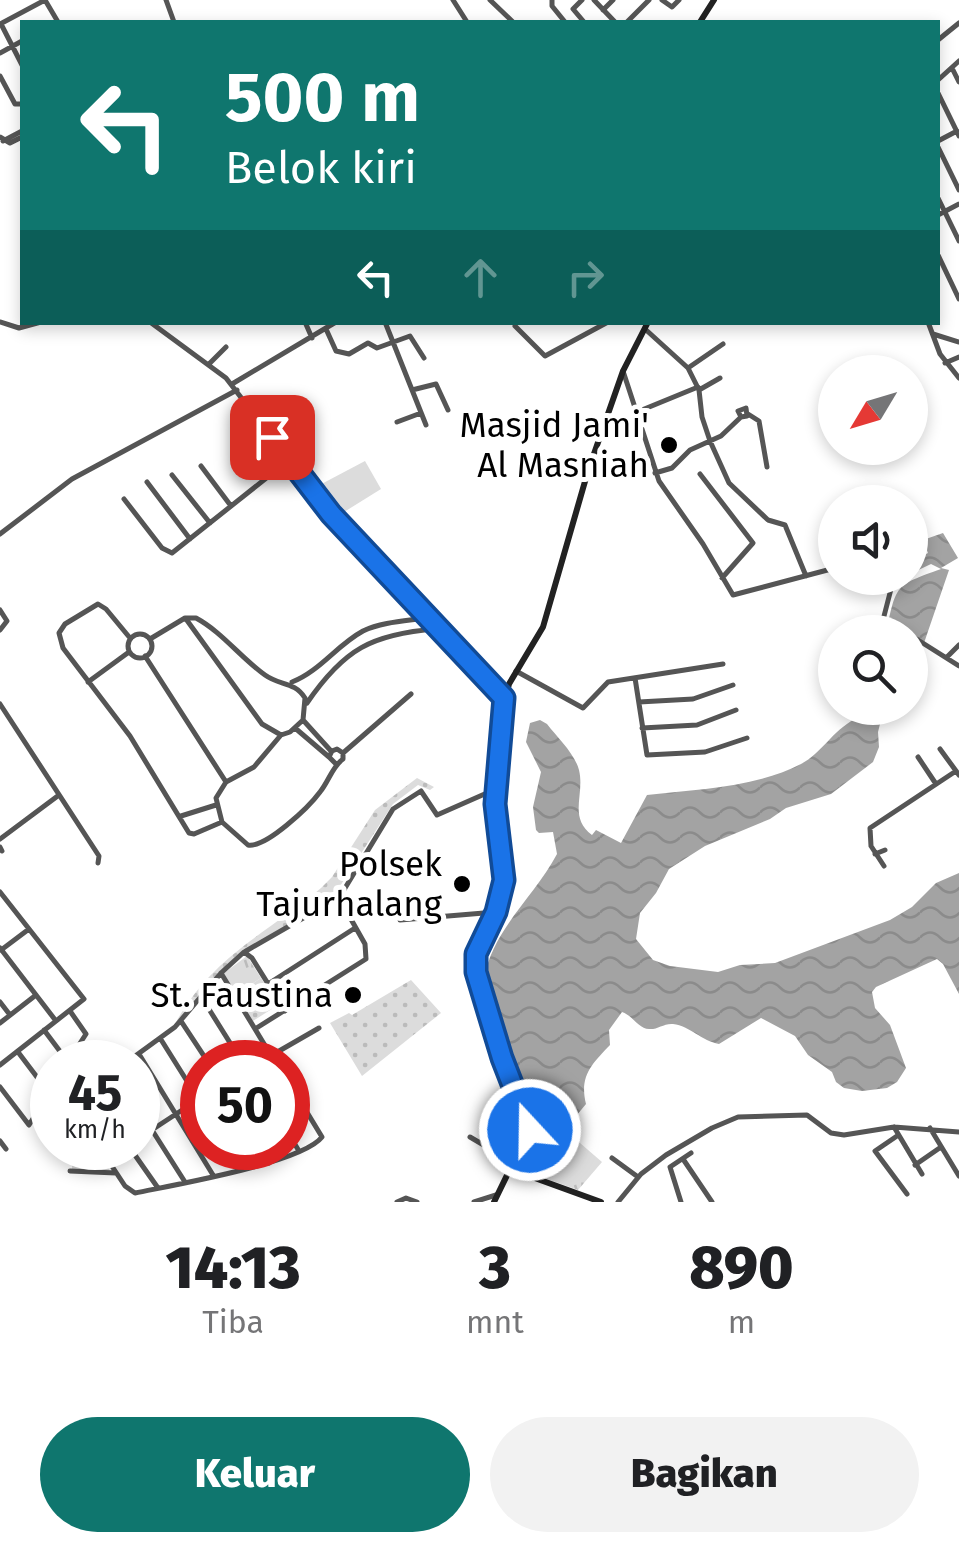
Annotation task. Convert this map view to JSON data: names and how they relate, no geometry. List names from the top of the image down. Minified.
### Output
{"places":["Masjid Jami' Al Masniah","Polsek Tajurhalang","St. Faustina"],"north":"bottom left","page":{"turn":["500 m","Belok kiri"],"speed":"45 km/h","limit":"50","eta":["14:13","Tiba","3","mnt","890","m"],"buttons":["Keluar","Bagikan"]}}
